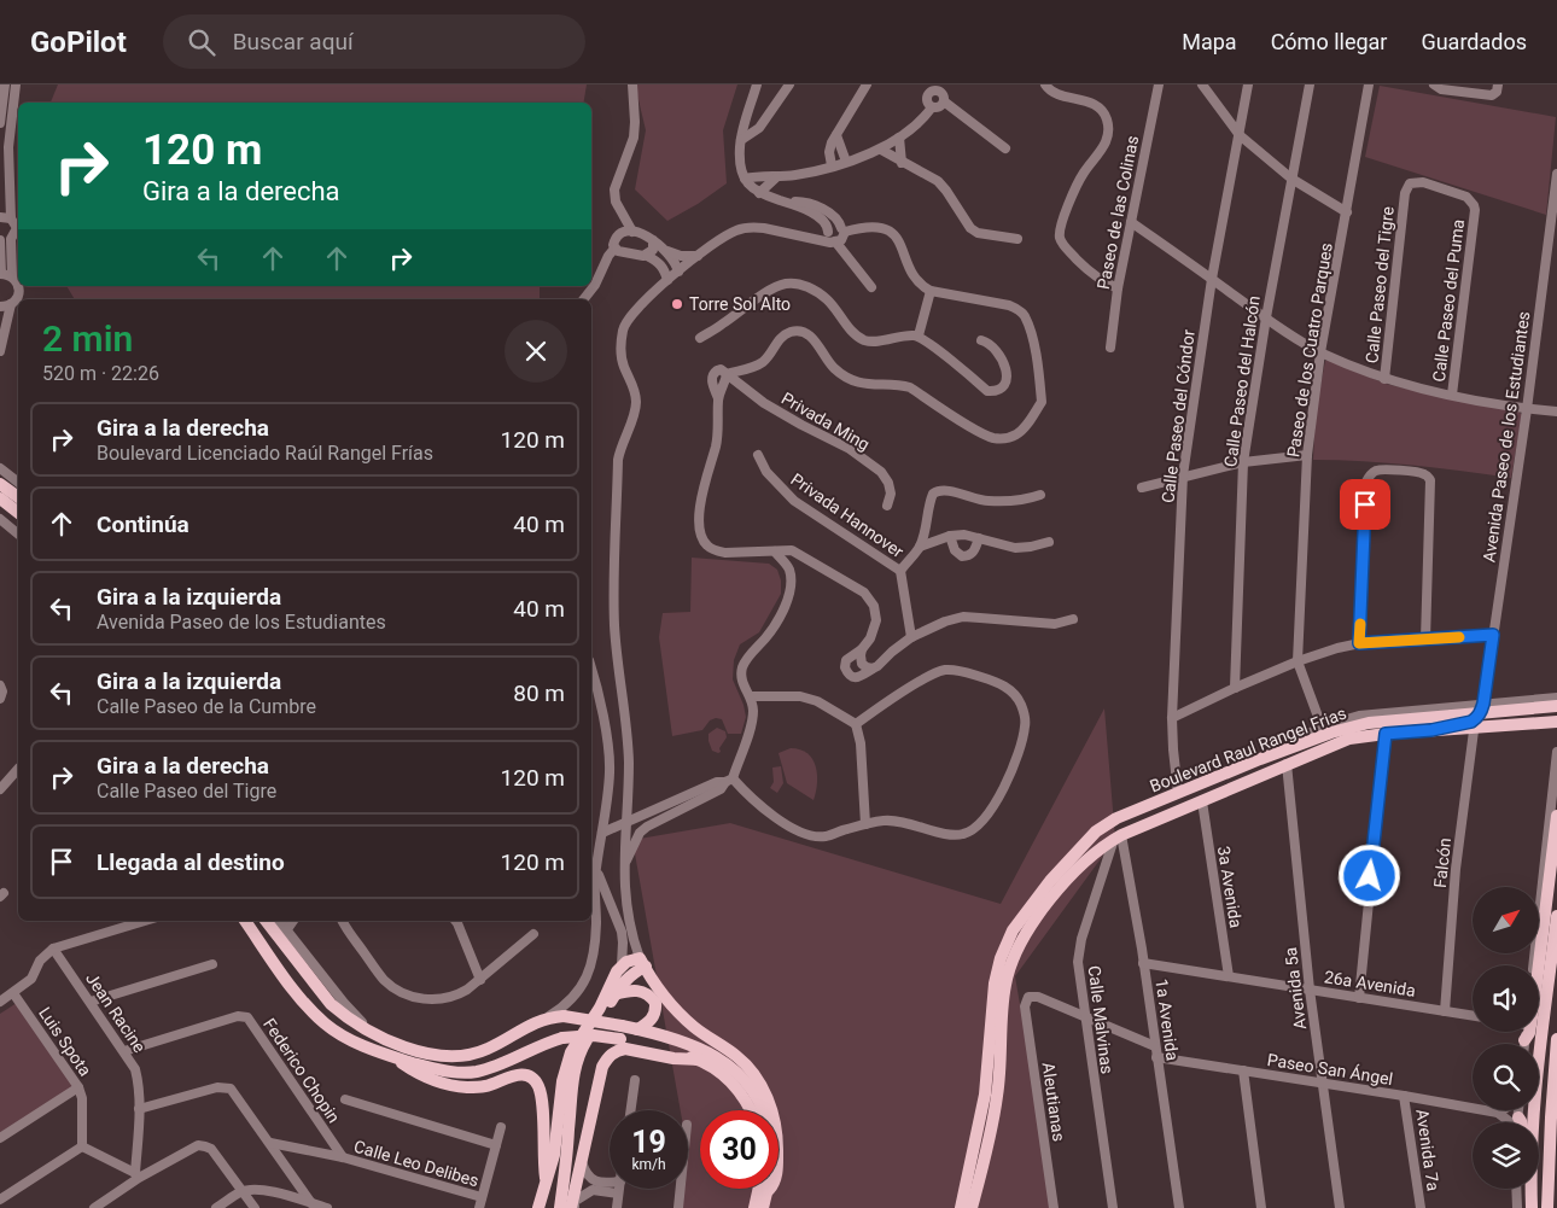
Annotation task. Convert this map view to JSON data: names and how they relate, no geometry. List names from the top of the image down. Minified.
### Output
{"streets":{"main road":["Boulevard Raul Rangel Frias"],"street":["Paseo de las Colinas","Calle Paseo del Tigre","Calle Paseo del Puma","Paseo de los Cuatro Parques","Calle Paseo del Halcón","Calle Paseo del Cóndor","Privada Ming","Avenida Paseo de los Estudiantes","Privada Hannover","Falcón","3a Avenida","26a Avenida","Avenida 5a","Jean Racine","Calle Malvinas","1a Avenida","Luis Spota","Paseo San Ángel","Federico Chopin","Aleutianas","Avenida 7a","Calle Leo Delibes"]},"crossings":[["Calle Paseo del Tigre","Calle Paseo del Puma"],["Calle Paseo del Cóndor","Boulevard Raul Rangel Frias"],["Falcón","26a Avenida"],["3a Avenida","26a Avenida"],["26a Avenida","Avenida 5a"],["26a Avenida","1a Avenida"],["Avenida 5a","Paseo San Ángel"],["Jean Racine","Federico Chopin"],["Calle Malvinas","1a Avenida"],["Calle Malvinas","Aleutianas"],["1a Avenida","Paseo San Ángel"],["Paseo San Ángel","Avenida 7a"],["Federico Chopin","Calle Leo Delibes"]],"places":["Torre Sol Alto"],"north":"top right","page":{"header":"GoPilot","search":"Buscar aquí","nav":["Mapa","Cómo llegar","Guardados"],"turn":["120 m","Gira a la derecha"],"heading":["2 min","520 m · 22:26"],"list":[{"name":"Gira a la derecha","note":"Boulevard Licenciado Raúl Rangel Frías","value":"120 m"},{"name":"Continúa","value":"40 m"},{"name":"Gira a la izquierda","note":"Avenida Paseo de los Estudiantes","value":"40 m"},{"name":"Gira a la izquierda","note":"Calle Paseo de la Cumbre","value":"80 m"},{"name":"Gira a la derecha","note":"Calle Paseo del Tigre","value":"120 m"},{"name":"Llegada al destino","value":"120 m"}],"speed":"19 km/h","limit":"30"}}
